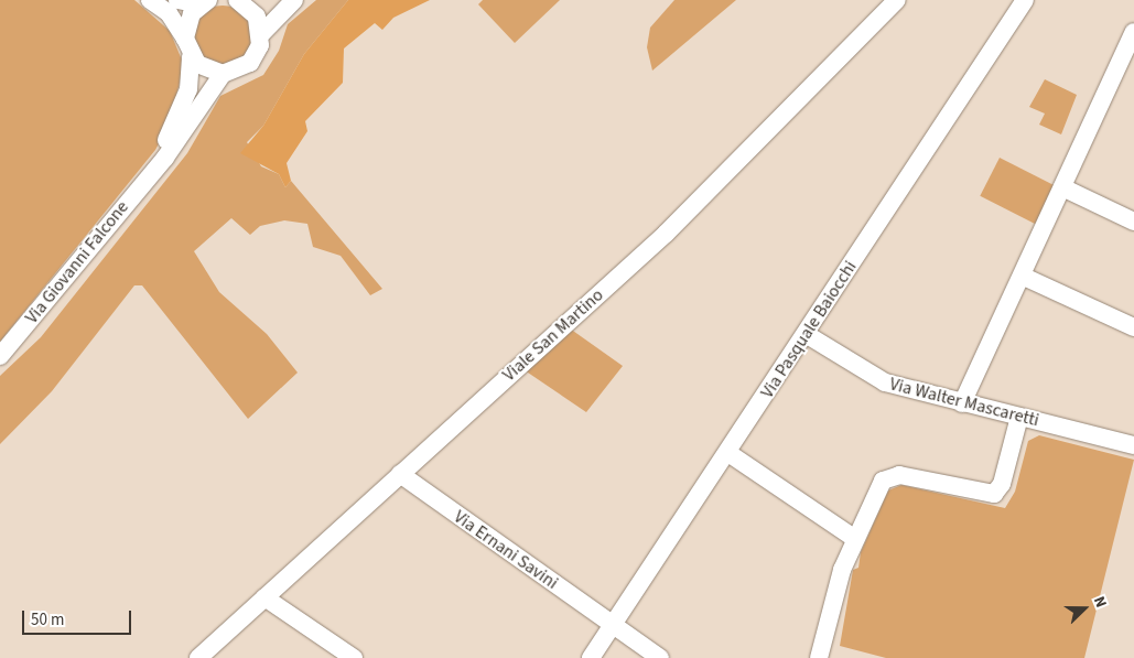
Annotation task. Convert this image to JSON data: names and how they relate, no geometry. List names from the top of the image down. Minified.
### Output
{"streets":{"street":["Via Giovanni Falcone","Via Pasquale Baiocchi","Viale San Martino","Via Walter Mascaretti","Via Ernani Savini"]},"crossings":[["Via Pasquale Baiocchi","Via Walter Mascaretti"],["Via Pasquale Baiocchi","Via Ernani Savini"],["Viale San Martino","Via Ernani Savini"]],"scale_bar":"50 m","north":"right"}
